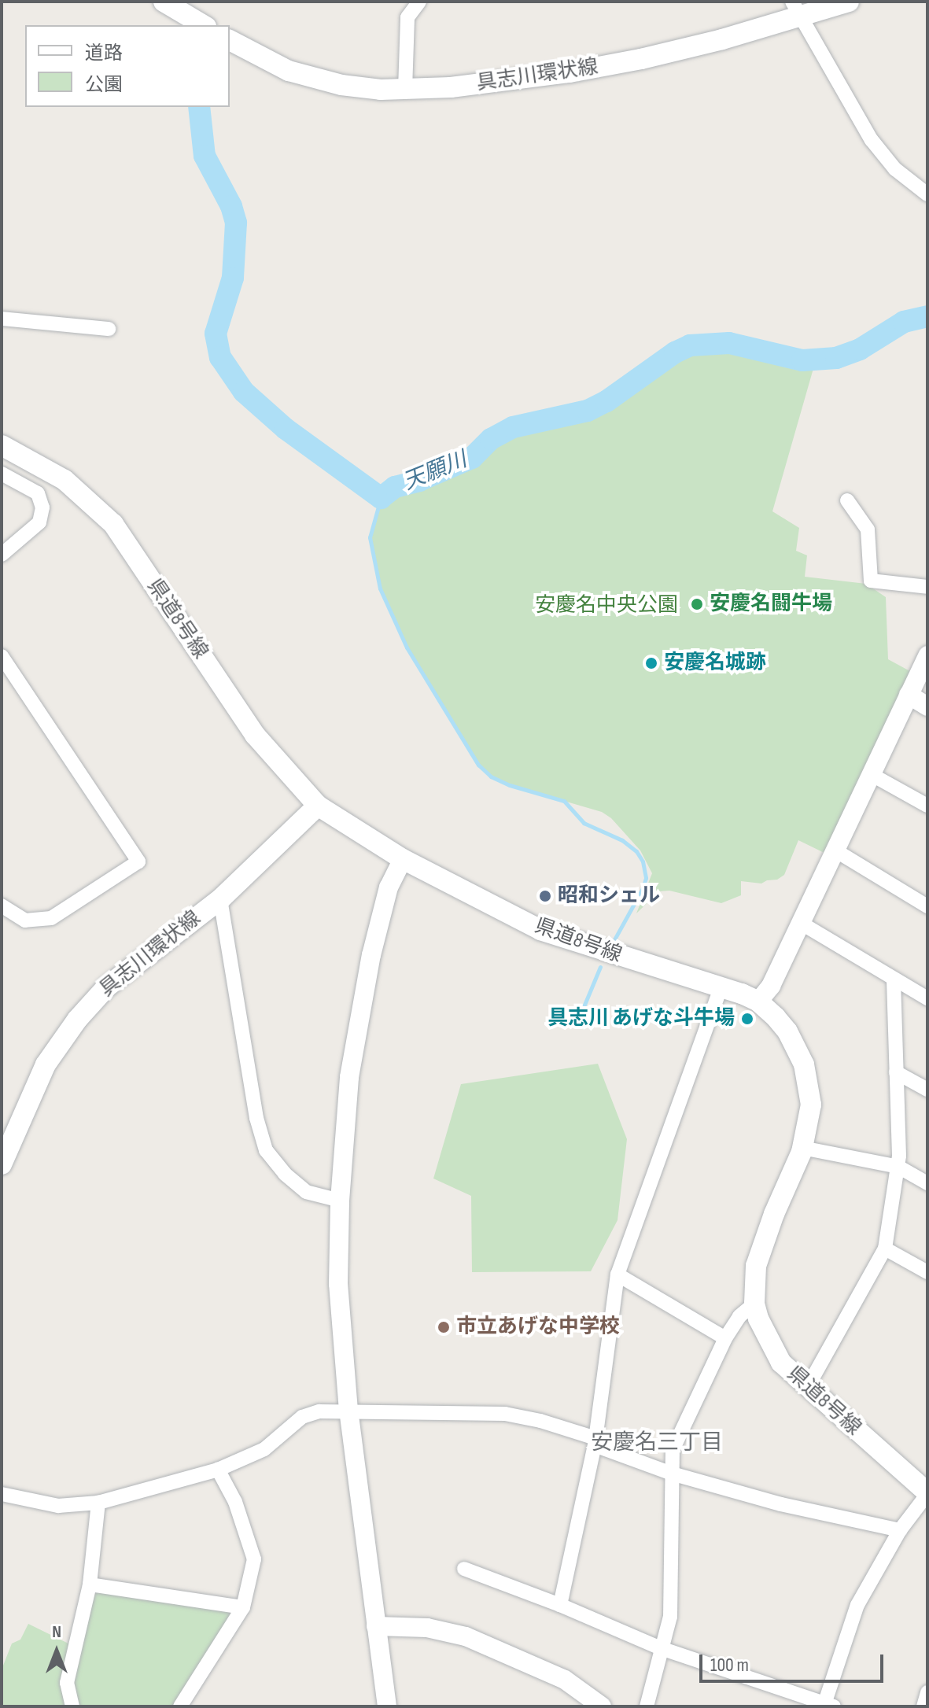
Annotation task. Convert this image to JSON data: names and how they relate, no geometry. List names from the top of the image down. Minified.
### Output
{"streets":{"main road":["具志川環状線","県道8号線"]},"crossings":[["具志川環状線","県道8号線"]],"districts":["安慶名三丁目"],"water":["天願川"],"parks":["安慶名中央公園"],"places":["安慶名闘牛場","安慶名城跡","昭和シェル","具志川 あげな斗牛場","市立あげな中学校"],"legend":["道路","公園"],"scale_bar":"100 m","north":"top"}
